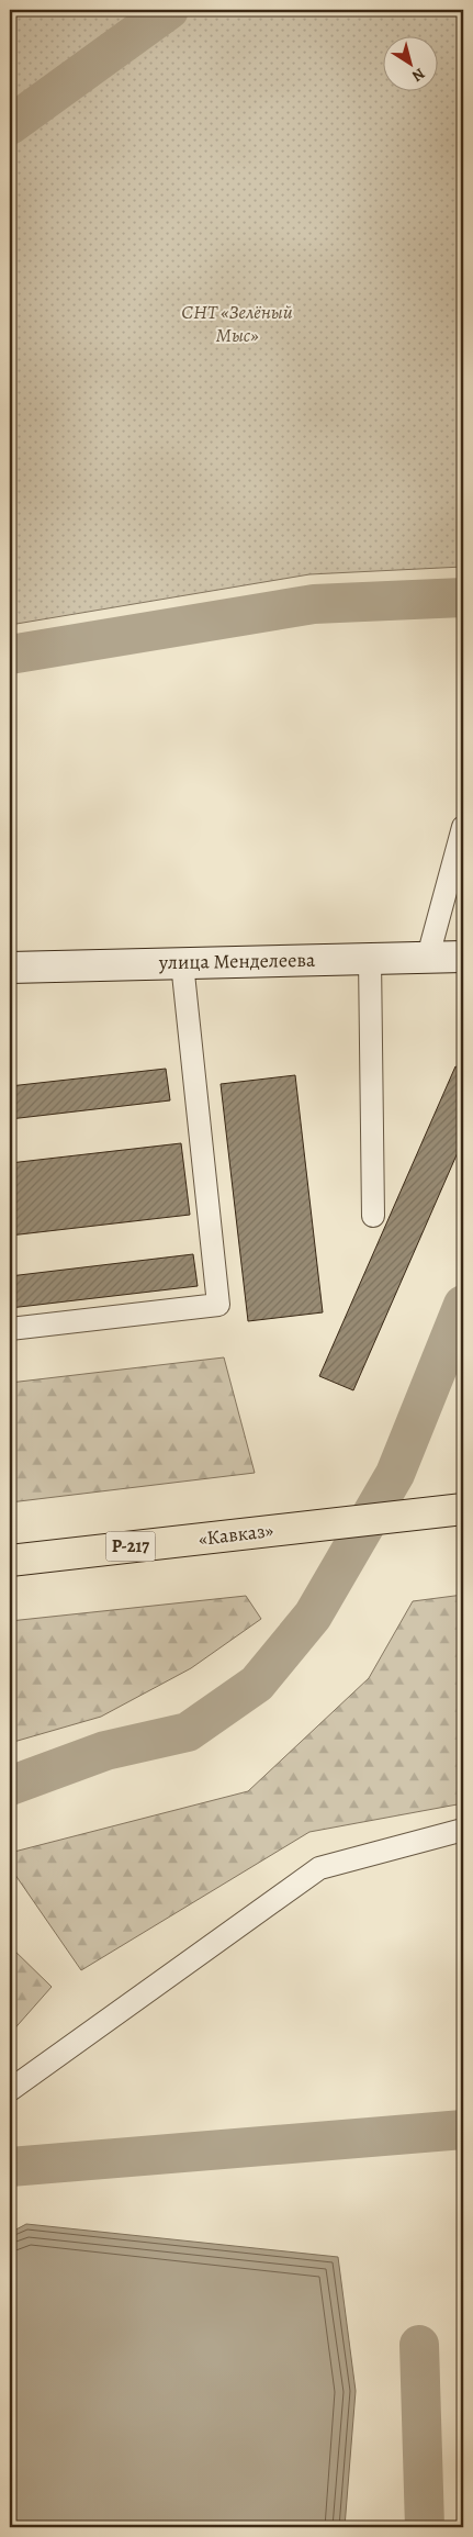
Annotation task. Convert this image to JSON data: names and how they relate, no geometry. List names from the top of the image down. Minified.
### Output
{"streets":{"highway":["«Кавказ»","Р-217"],"main road":["улица Менделеева"]},"parks":["СНТ «Зелёный Мыс»"],"north":"bottom right"}
